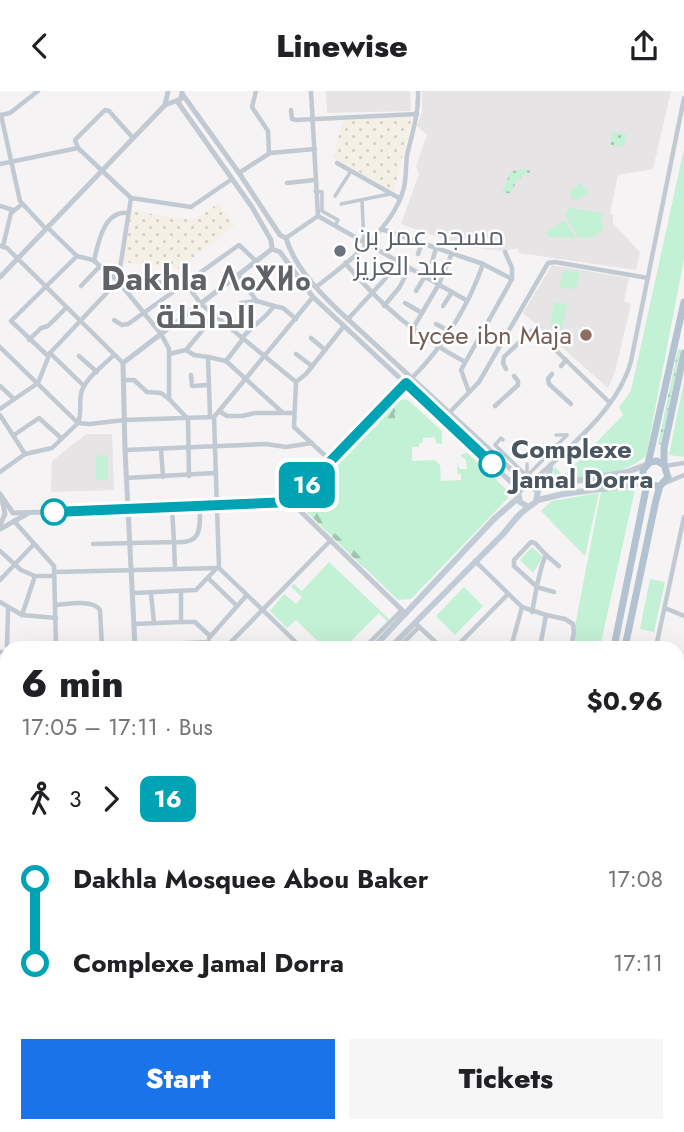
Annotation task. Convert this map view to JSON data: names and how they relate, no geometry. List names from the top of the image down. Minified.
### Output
{"districts":["Dakhla ⴷⴰⵅⵍⴰ الداخلة"],"places":["مسجد عمر بن عبد العزيز","Lycée ibn Maja","Complexe Jamal Dorra"],"lines":["bus line 16"],"page":{"header":"Linewise","on_map":"16","heading":["6 min","17:05 – 17:11 · Bus","$0.96"],"legs":["3","16"],"list":[{"name":"Dakhla Mosquee Abou Baker","value":"17:08"},{"name":"Complexe Jamal Dorra","value":"17:11"}],"buttons":["Start","Tickets"]}}
